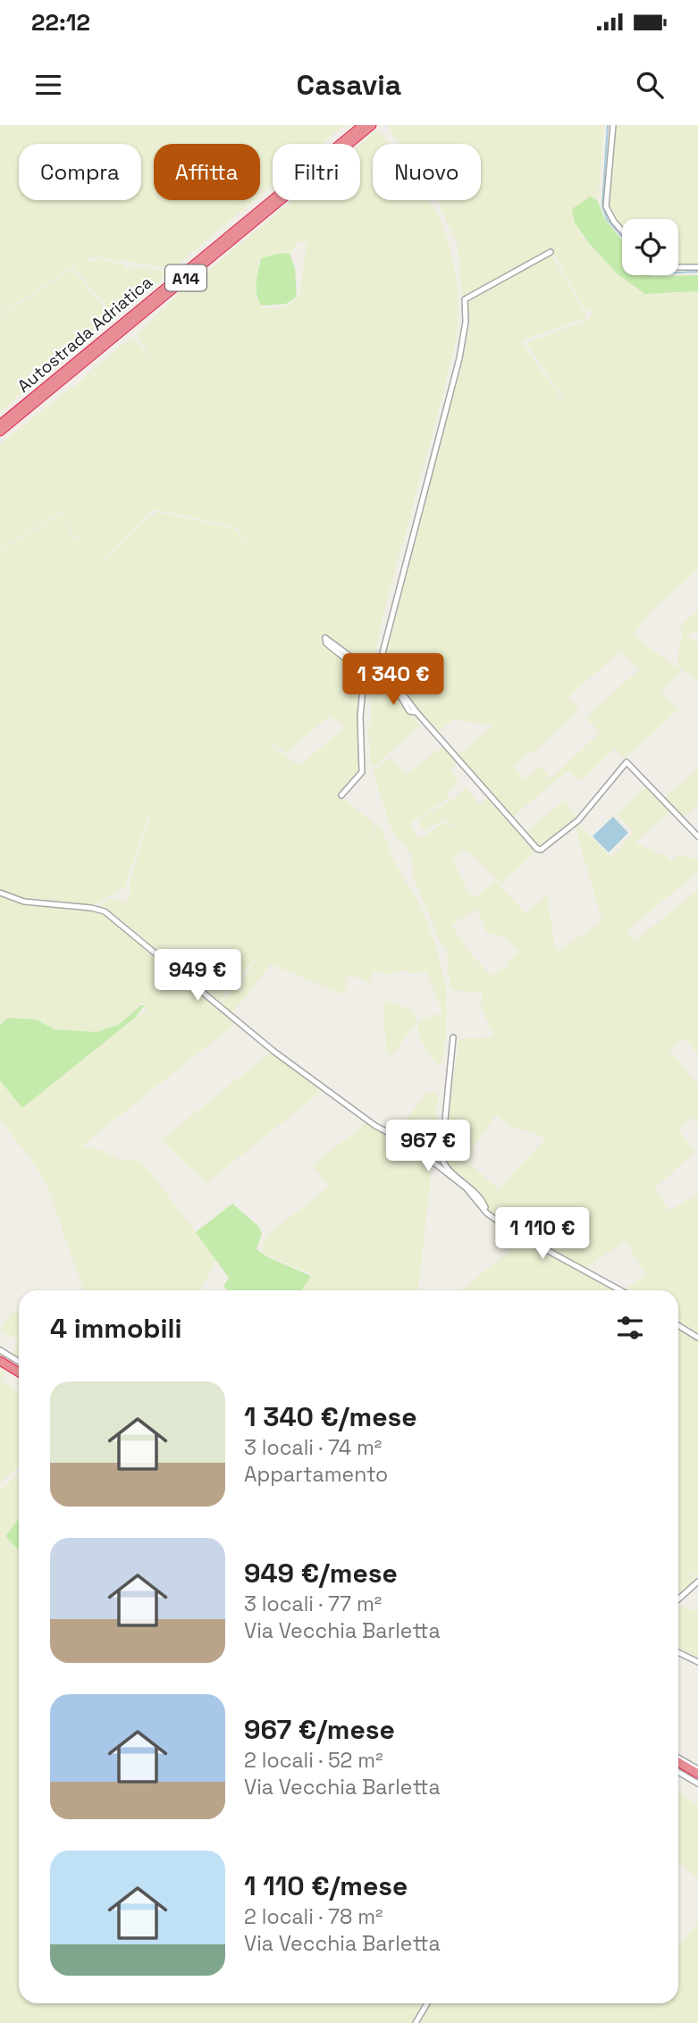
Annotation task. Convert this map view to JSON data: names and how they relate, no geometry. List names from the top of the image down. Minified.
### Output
{"streets":{"highway":["A14","Autostrada Adriatica"]},"page":{"status":"22:12","header":"Casavia","chip":["Compra","Affitta","Filtri","Nuovo"],"price":["1 340 €","949 €","967 €","1 110 €"],"heading":"4 immobili","list":[{"name":"1 340 €/mese","note":"3 locali · 74 m² · Appartamento"},{"name":"949 €/mese","note":"3 locali · 77 m² · Via Vecchia Barletta"},{"name":"967 €/mese","note":"2 locali · 52 m² · Via Vecchia Barletta"},{"name":"1 110 €/mese","note":"2 locali · 78 m² · Via Vecchia Barletta"}]}}
